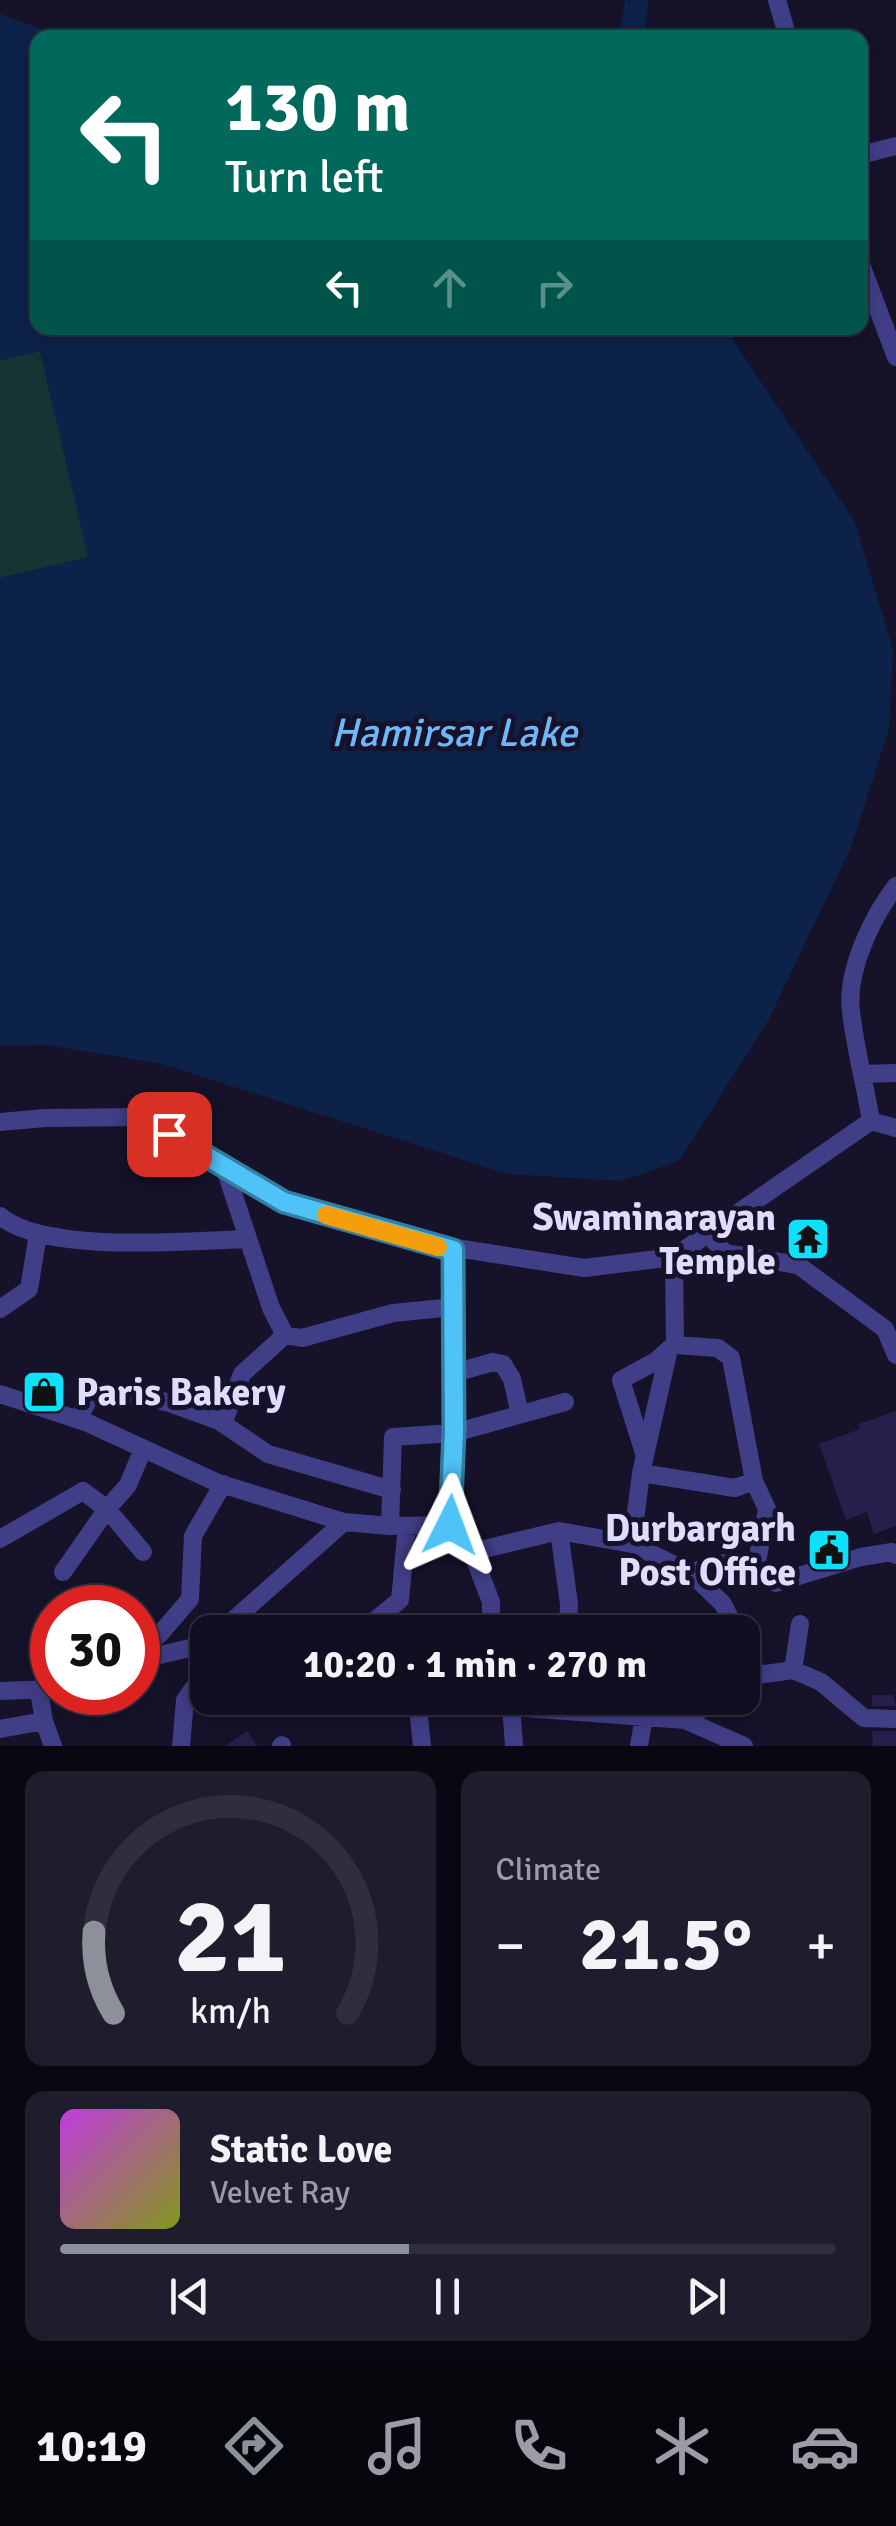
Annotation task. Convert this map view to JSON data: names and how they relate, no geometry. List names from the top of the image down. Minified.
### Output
{"water":["Hamirsar Lake"],"places":{"temple":["Swaminarayan Temple"],"shop":["Paris Bakery"],"public building":["Durbargarh Post Office"]},"page":{"turn":["130 m","Turn left"],"limit":"30","trip":"10:20 · 1 min · 270 m","tile":"Climate","heat":["−","21.5°","+"],"song":["Static Love","Velvet Ray"],"tabs":"10:19","gauge":["21","km/h"]}}
